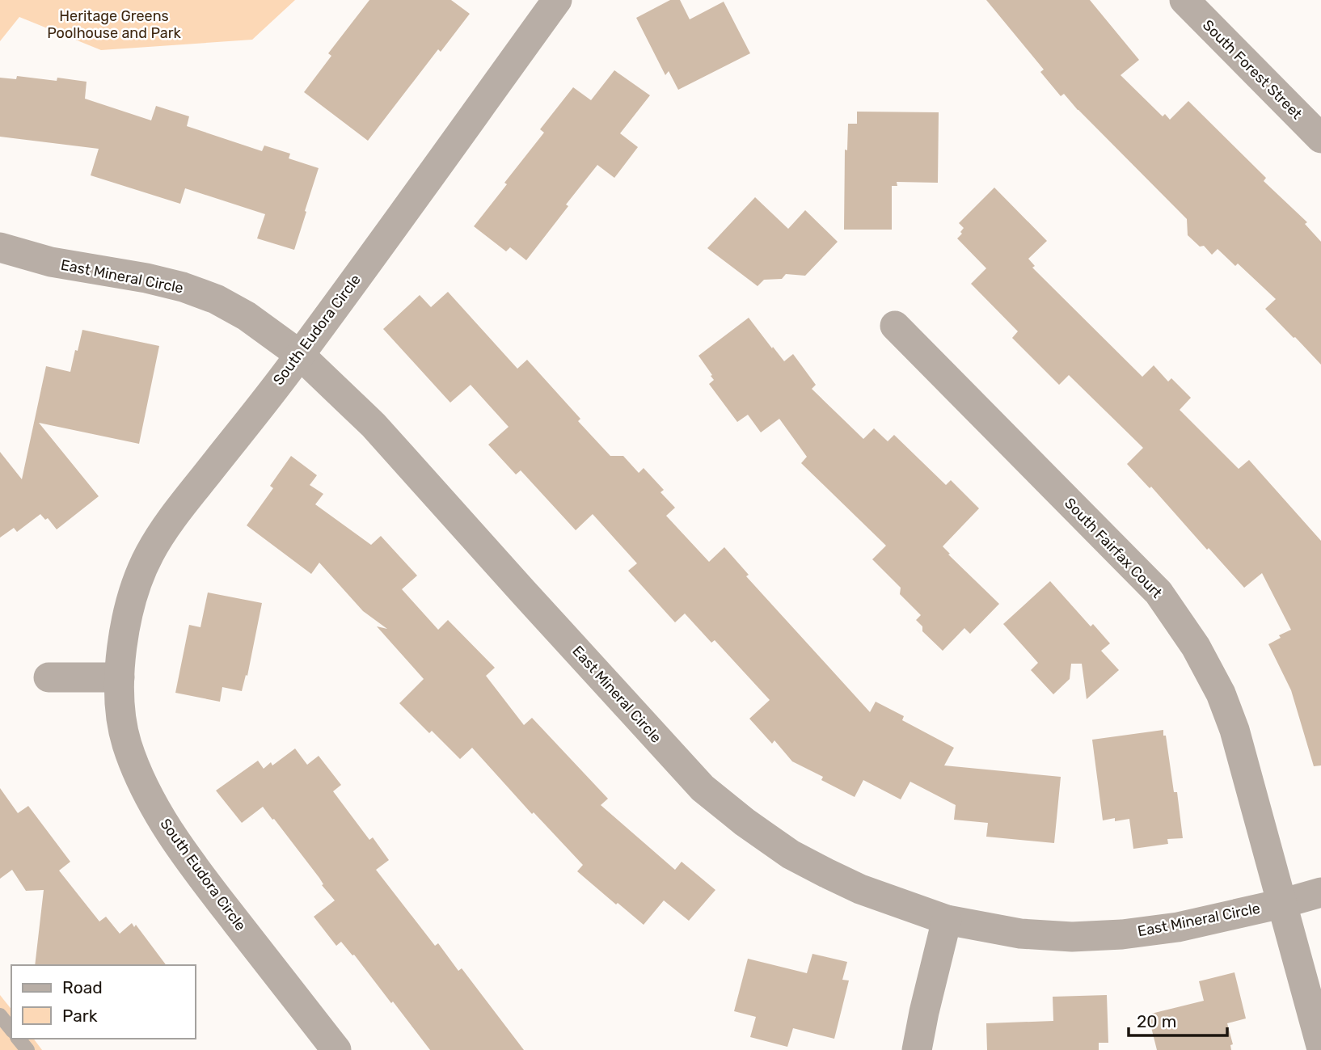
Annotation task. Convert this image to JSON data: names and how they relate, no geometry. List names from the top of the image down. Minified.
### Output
{"streets":{"street":["South Forest Street","East Mineral Circle","South Eudora Circle","South Fairfax Court"]},"crossings":[["East Mineral Circle","South Eudora Circle"],["East Mineral Circle","South Fairfax Court"]],"parks":["Heritage Greens Poolhouse and Park"],"legend":["Road","Park"],"scale_bar":"20 m"}
